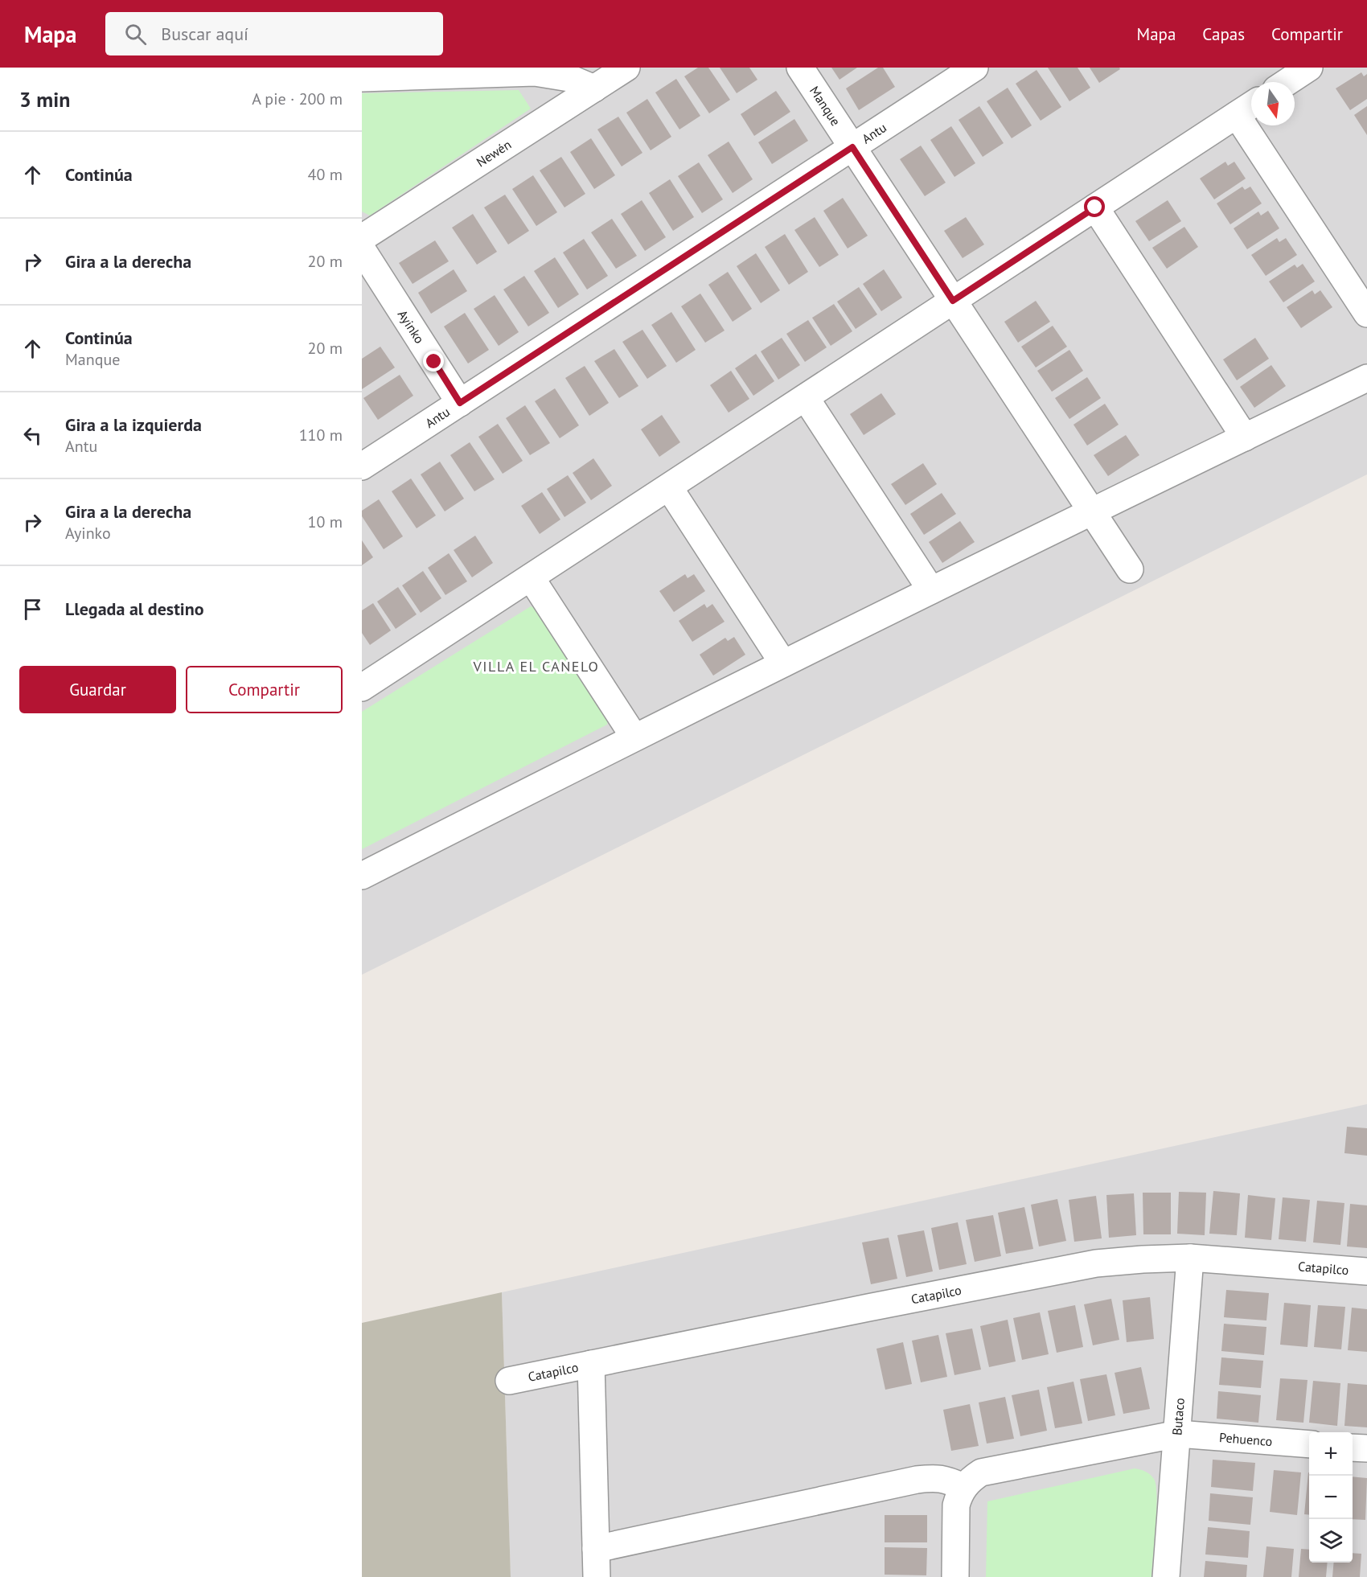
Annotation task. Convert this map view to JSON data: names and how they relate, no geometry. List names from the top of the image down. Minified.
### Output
{"streets":{"street":["Manque","Antu","Newén","Ayinko","Catapilco","Butaco","Pehuenco"]},"crossings":[["Manque","Antu"],["Antu","Ayinko"],["Catapilco","Butaco"],["Butaco","Pehuenco"]],"districts":["VILLA EL CANELO"],"north":"bottom","page":{"header":"Mapa","search":"Buscar aquí","nav":["Mapa","Capas","Compartir"],"heading":["3 min","A pie · 200 m"],"list":[["Continúa","40 m"],["Gira a la derecha","20 m"],["Continúa","Manque","20 m"],["Gira a la izquierda","Antu","110 m"],["Gira a la derecha","Ayinko","10 m"],"Llegada al destino"],"buttons":["Guardar","Compartir"],"map_buttons":["+","−"]}}
